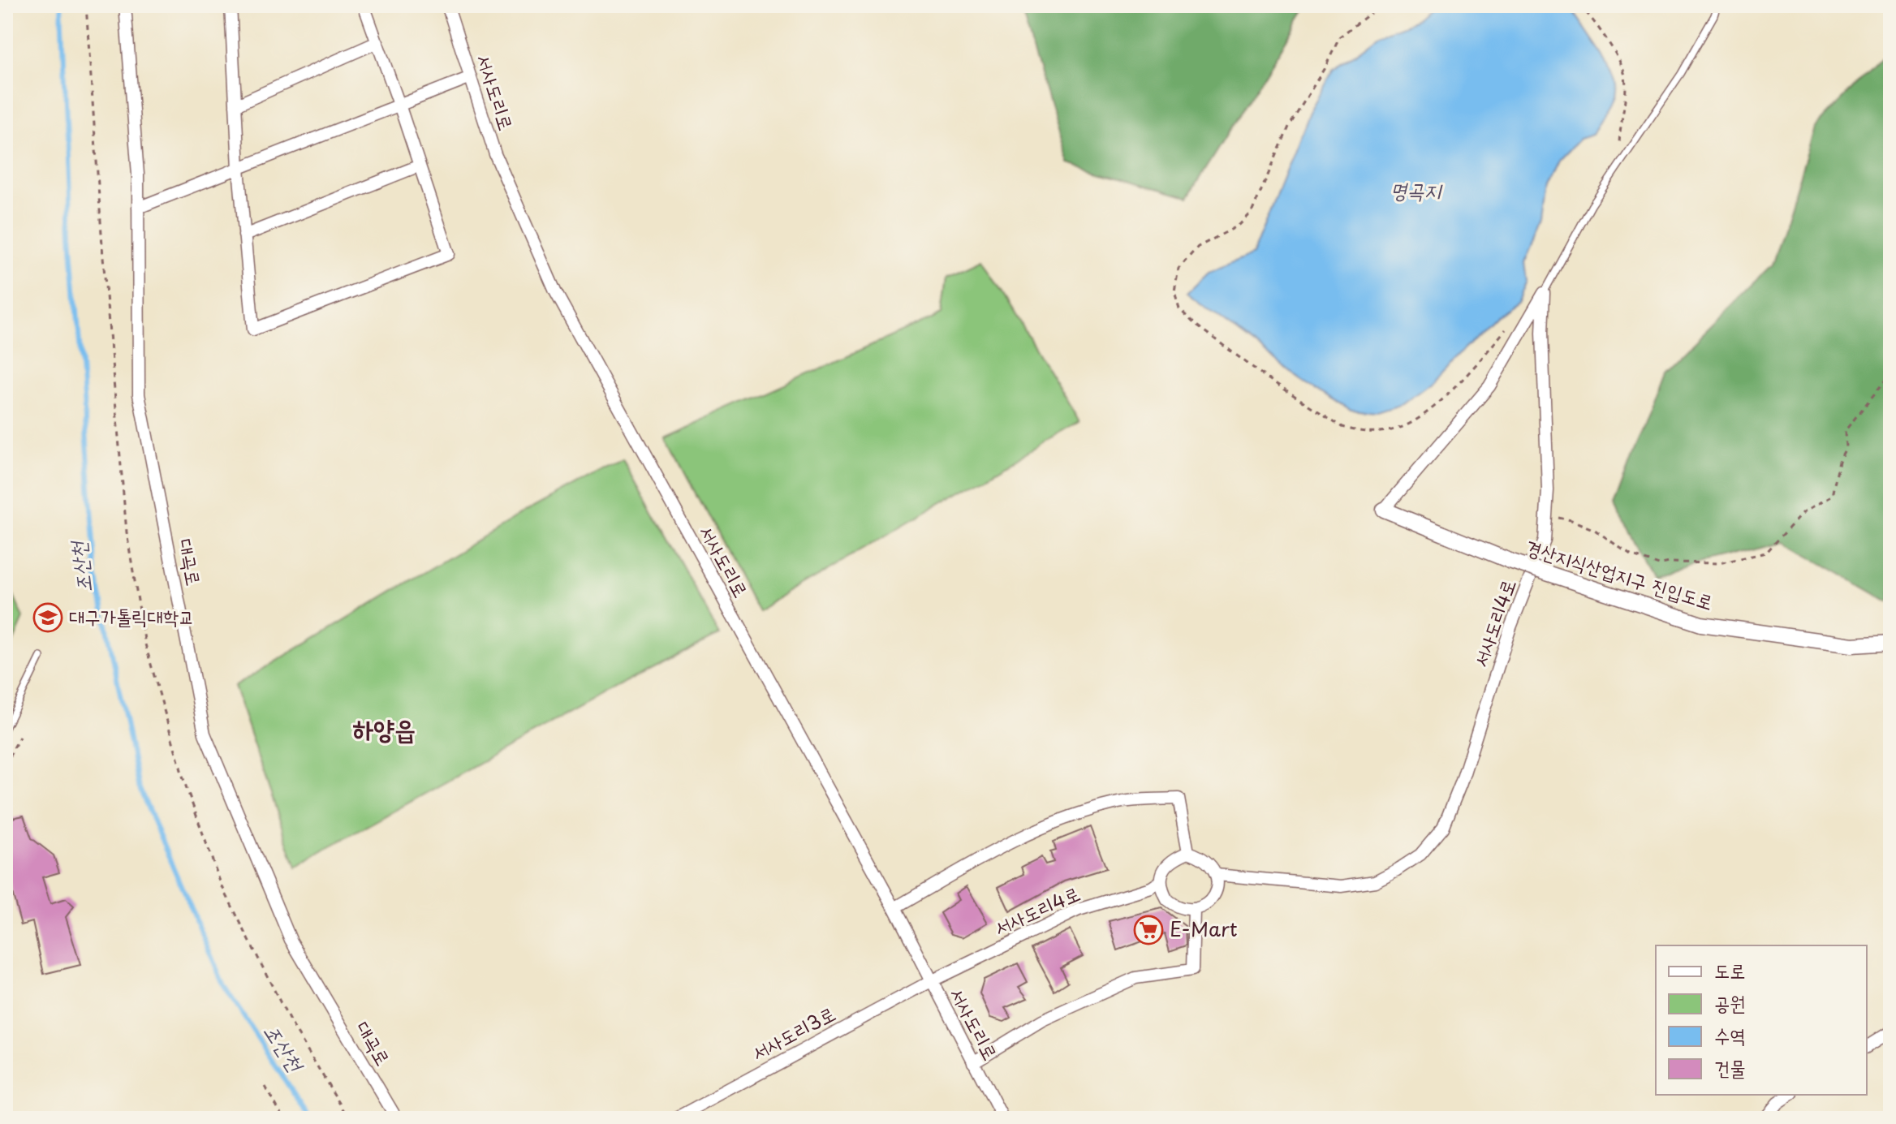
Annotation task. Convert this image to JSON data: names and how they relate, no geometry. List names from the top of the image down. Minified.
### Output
{"streets":{"street":["서사도리로","대곡로","경산지식산업지구 진입도로","서사도리4로","서사도리3로"]},"crossings":[["서사도리로","서사도리4로"],["서사도리로","서사도리3로"],["서사도리4로","서사도리3로"]],"districts":["하양읍"],"water":["명곡지","조산천"],"places":{"school or university":["대구가톨릭대학교"],"supermarket":["E-Mart"]},"legend":["도로","공원","수역","건물"]}
